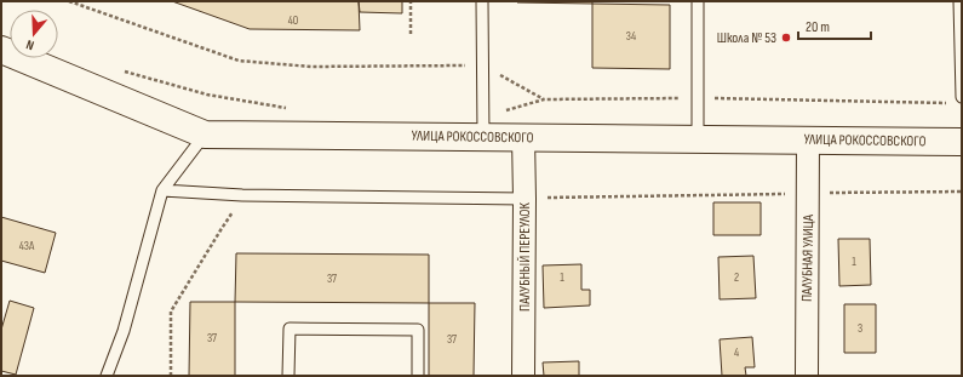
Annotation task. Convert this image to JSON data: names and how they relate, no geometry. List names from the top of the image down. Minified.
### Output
{"streets":{"street":["УЛИЦА РОКОССОВСКОГО","ПАЛУБНЫЙ ПЕРЕУЛОК","ПАЛУБНАЯ УЛИЦА"]},"crossings":[["УЛИЦА РОКОССОВСКОГО","ПАЛУБНЫЙ ПЕРЕУЛОК"],["УЛИЦА РОКОССОВСКОГО","ПАЛУБНАЯ УЛИЦА"]],"places":["Школа № 53"],"house_numbers":["40","34","43А","1","1","2","37","3","37","37","4"],"scale_bar":"20 m","north":"bottom"}
